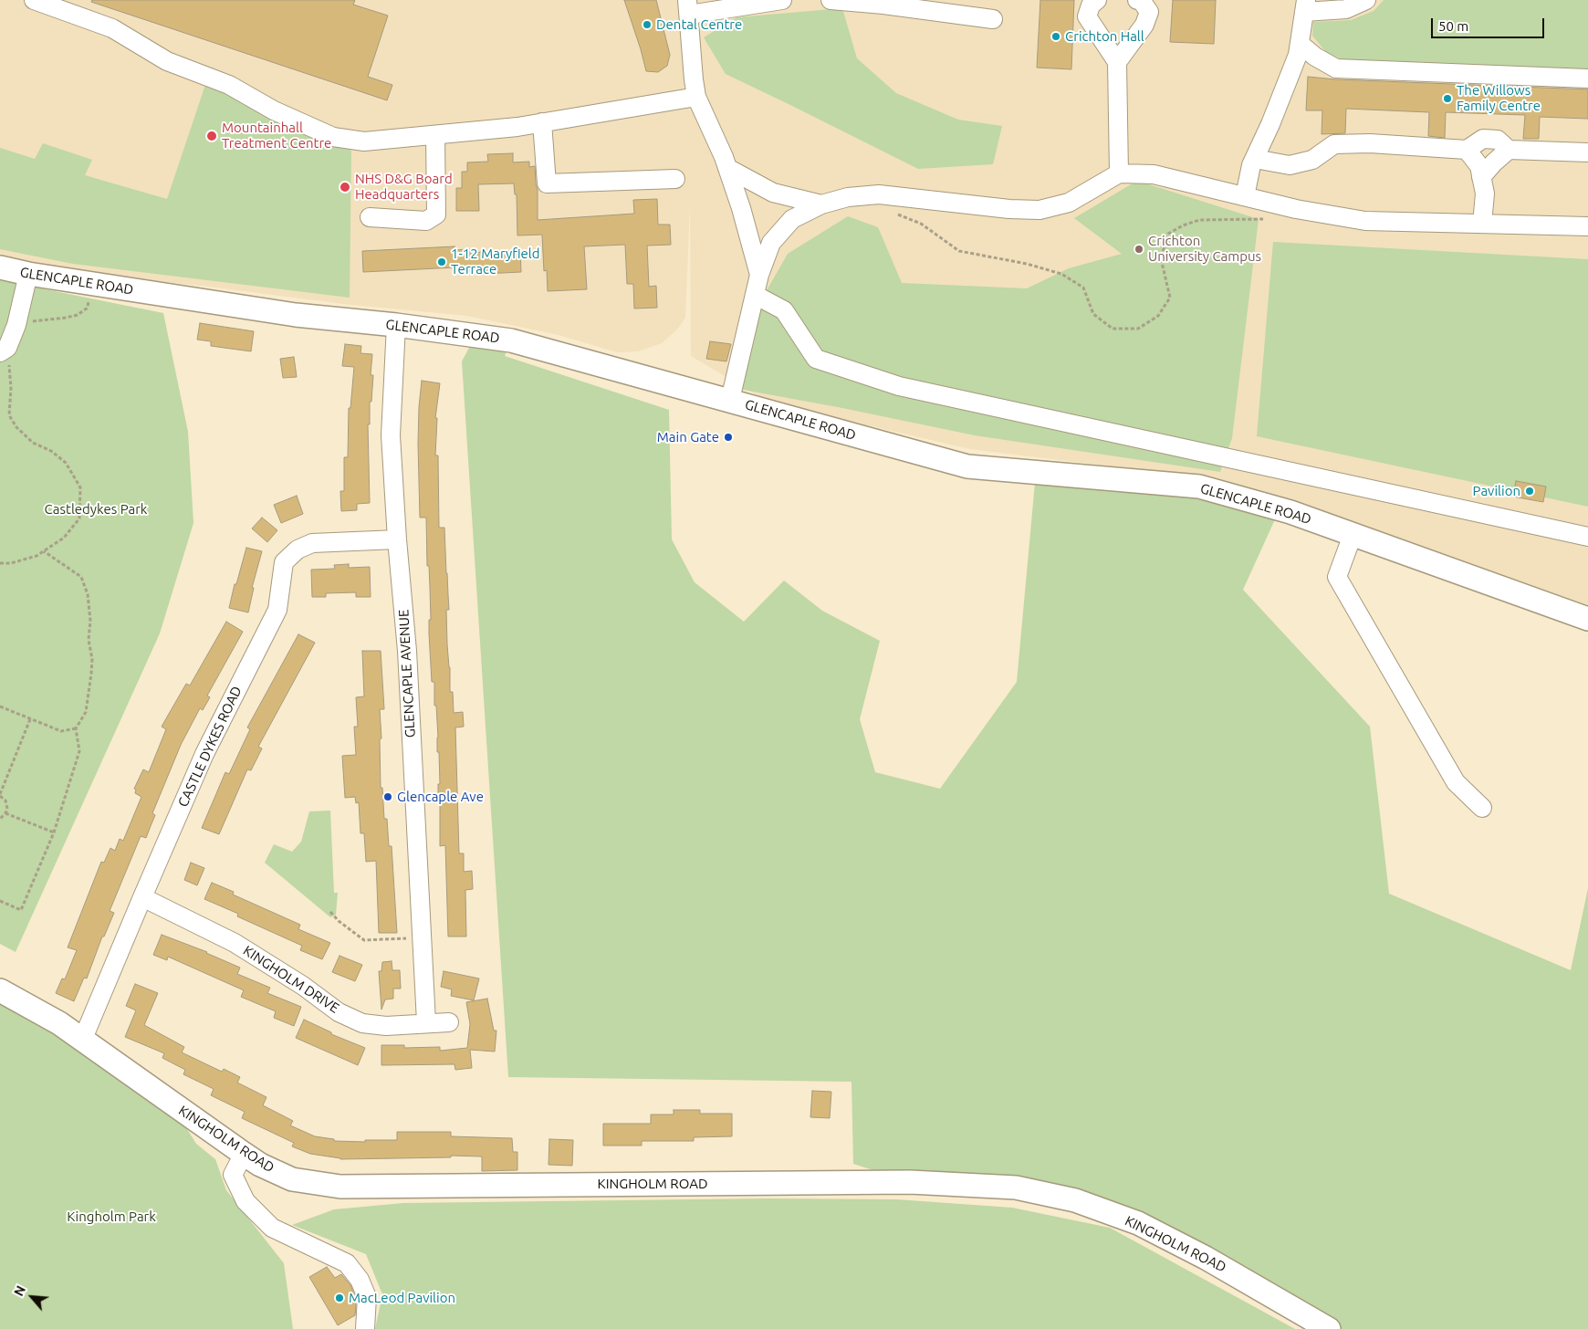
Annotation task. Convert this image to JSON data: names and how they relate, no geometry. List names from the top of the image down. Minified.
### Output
{"streets":{"main road":["GLENCAPLE ROAD","KINGHOLM ROAD"],"street":["GLENCAPLE AVENUE","CASTLE DYKES ROAD","KINGHOLM DRIVE"]},"crossings":[["GLENCAPLE ROAD","GLENCAPLE AVENUE"],["GLENCAPLE AVENUE","CASTLE DYKES ROAD"],["GLENCAPLE AVENUE","KINGHOLM DRIVE"],["CASTLE DYKES ROAD","KINGHOLM DRIVE"],["CASTLE DYKES ROAD","KINGHOLM ROAD"]],"parks":["Castledykes Park","Kingholm Park"],"places":["Dental Centre","Crichton Hall","The Willows Family Centre","Mountainhall Treatment Centre","NHS D&G Board Headquarters","Crichton University Campus","1-12 Maryfield Terrace","Main Gate","Pavilion","Glencaple Ave","MacLeod Pavilion"],"scale_bar":"50 m","north":"top left"}
